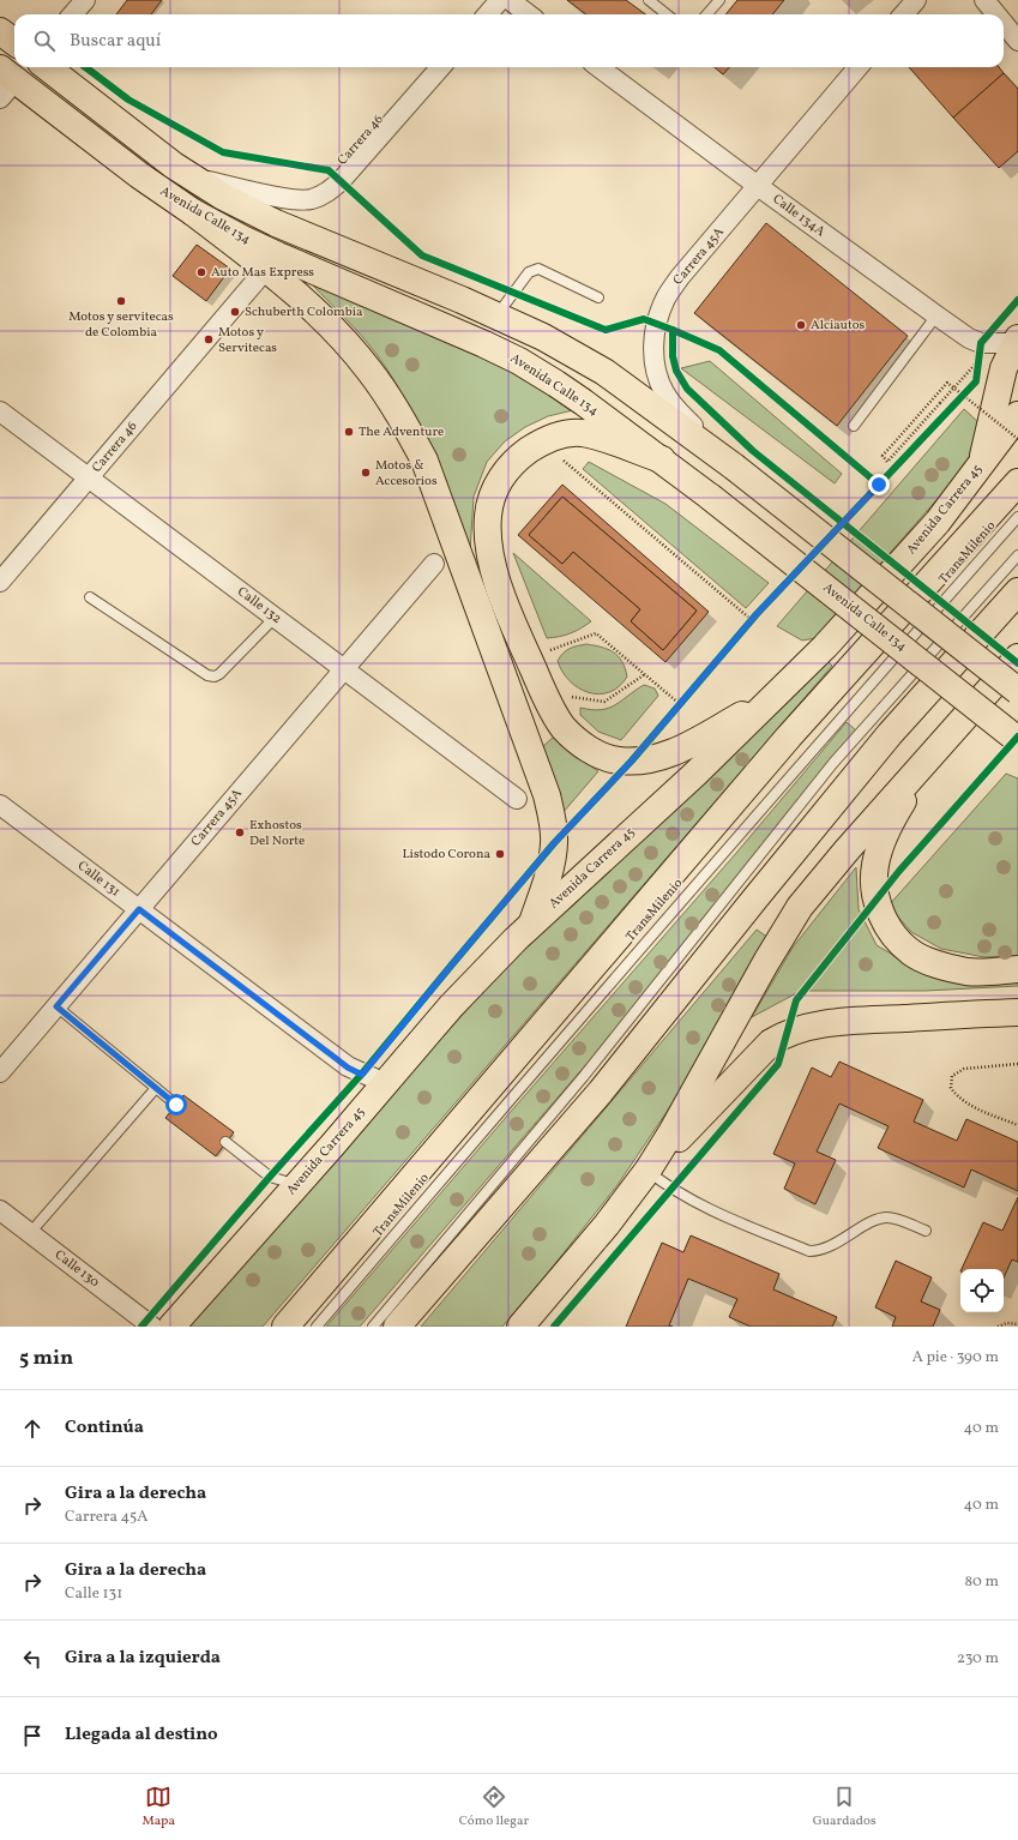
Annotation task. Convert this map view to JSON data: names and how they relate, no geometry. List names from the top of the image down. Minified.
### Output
{"streets":{"main road":["Avenida Calle 134","Avenida Carrera 45"],"street":["Carrera 46","Calle 134A","Carrera 45A","Calle 132","Calle 131","Calle 130"],"lane":["TransMilenio"]},"crossings":[["Carrera 46","Avenida Calle 134"],["Carrera 46","Calle 132"],["Avenida Calle 134","Carrera 45A"],["Calle 134A","Carrera 45A"],["Carrera 45A","Calle 132"],["Carrera 45A","Calle 131"],["Avenida Carrera 45","Calle 131"]],"places":["Auto Mas Express","Motos y servitecas de Colombia","Schuberth Colombia","Alciautos","Motos y Servitecas","The Adventure","Motos & Accesorios","Exhostos Del Norte","Listodo Corona"],"page":{"search":"Buscar aquí","heading":["5 min","A pie · 390 m"],"list":[["Continúa","40 m"],["Gira a la derecha","Carrera 45A","40 m"],["Gira a la derecha","Calle 131","80 m"],["Gira a la izquierda","230 m"],"Llegada al destino"],"nav":["Mapa","Cómo llegar","Guardados"]}}
